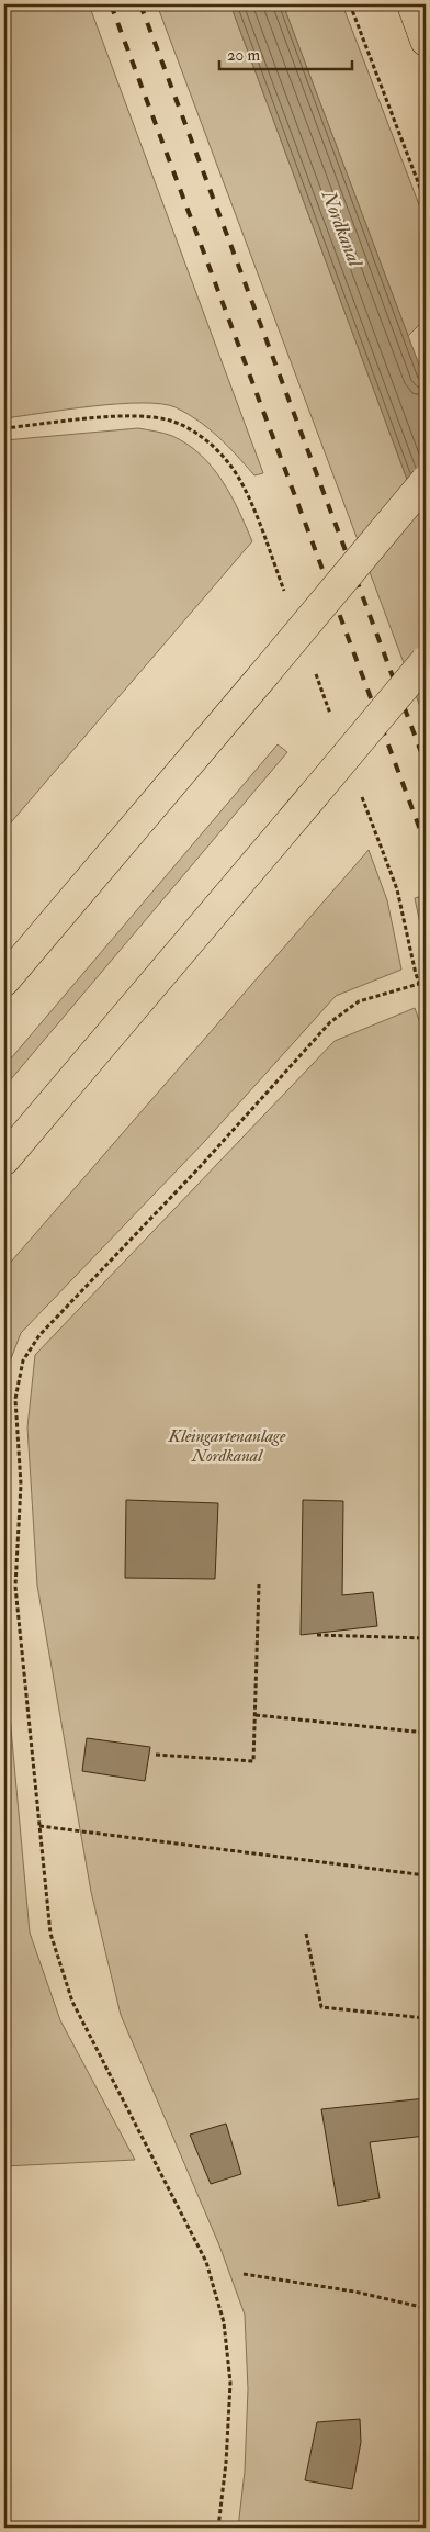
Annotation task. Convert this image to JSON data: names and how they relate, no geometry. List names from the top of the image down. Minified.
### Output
{"water":["Nordkanal"],"parks":["Kleingartenanlage Nordkanal"],"scale_bar":"20 m"}
